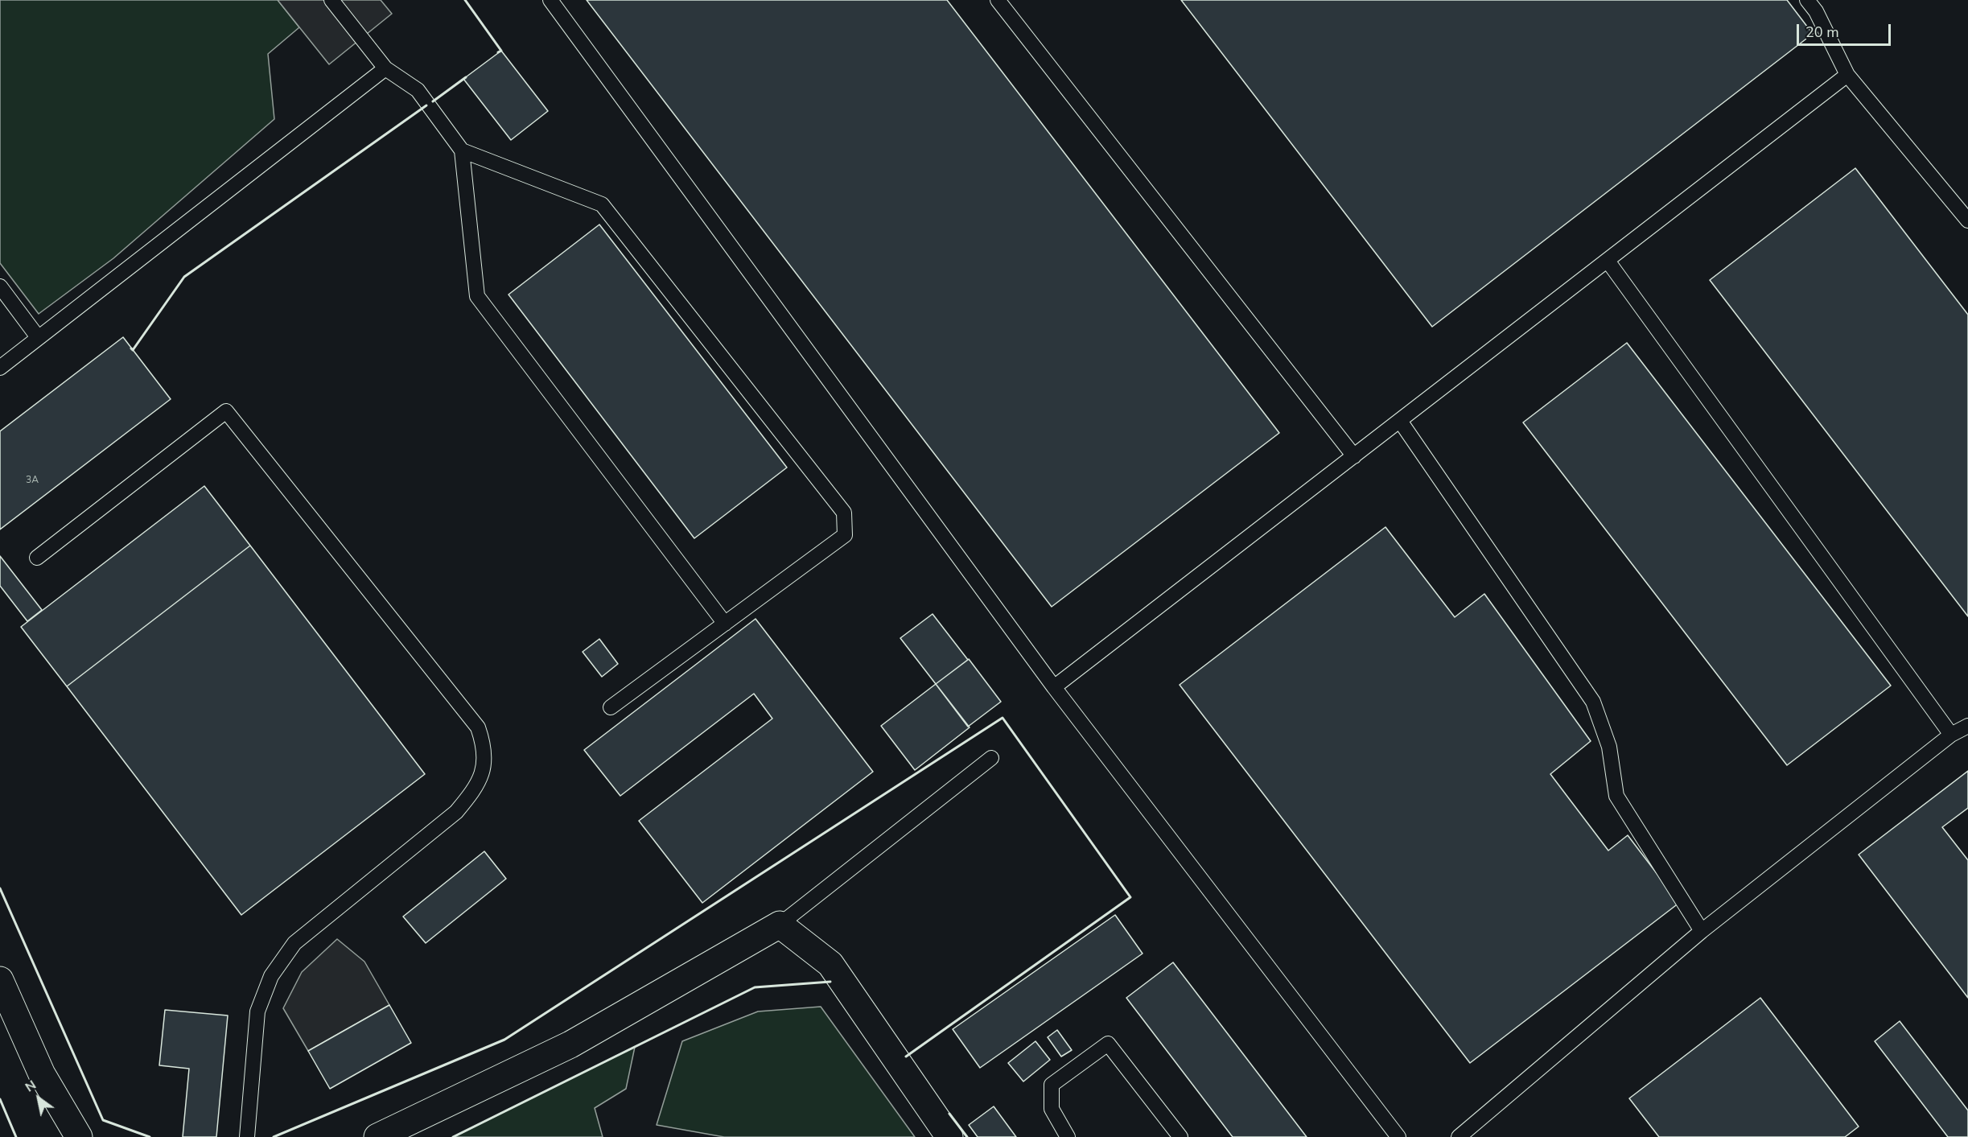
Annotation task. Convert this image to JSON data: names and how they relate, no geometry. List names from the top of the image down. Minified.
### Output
{"house_numbers":["3А"],"scale_bar":"20 m","north":"top left"}
